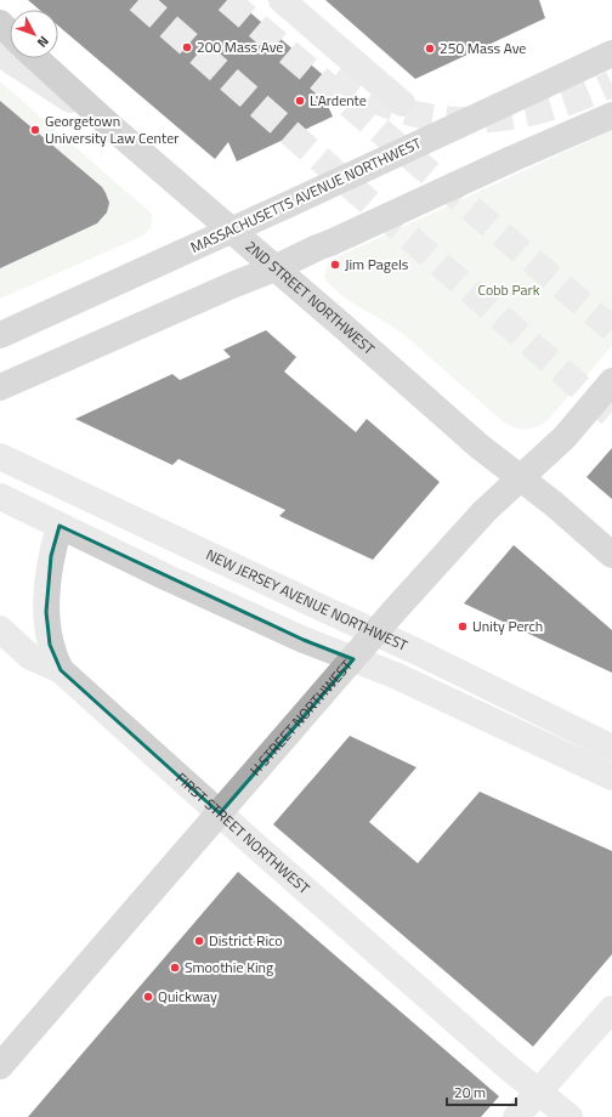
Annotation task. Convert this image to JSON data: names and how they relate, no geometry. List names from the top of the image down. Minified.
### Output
{"streets":{"main road":["MASSACHUSETTS AVENUE NORTHWEST","2ND STREET NORTHWEST","H STREET NORTHWEST"],"street":["NEW JERSEY AVENUE NORTHWEST","FIRST STREET NORTHWEST"]},"crossings":[["MASSACHUSETTS AVENUE NORTHWEST","2ND STREET NORTHWEST"],["2ND STREET NORTHWEST","H STREET NORTHWEST"],["NEW JERSEY AVENUE NORTHWEST","H STREET NORTHWEST"],["NEW JERSEY AVENUE NORTHWEST","FIRST STREET NORTHWEST"],["H STREET NORTHWEST","FIRST STREET NORTHWEST"]],"parks":["Cobb Park"],"places":["200 Mass Ave","250 Mass Ave","L'Ardente","Georgetown University Law Center","Jim Pagels","Unity Perch","District Rico","Smoothie King","Quickway"],"scale_bar":"20 m","north":"bottom right"}
